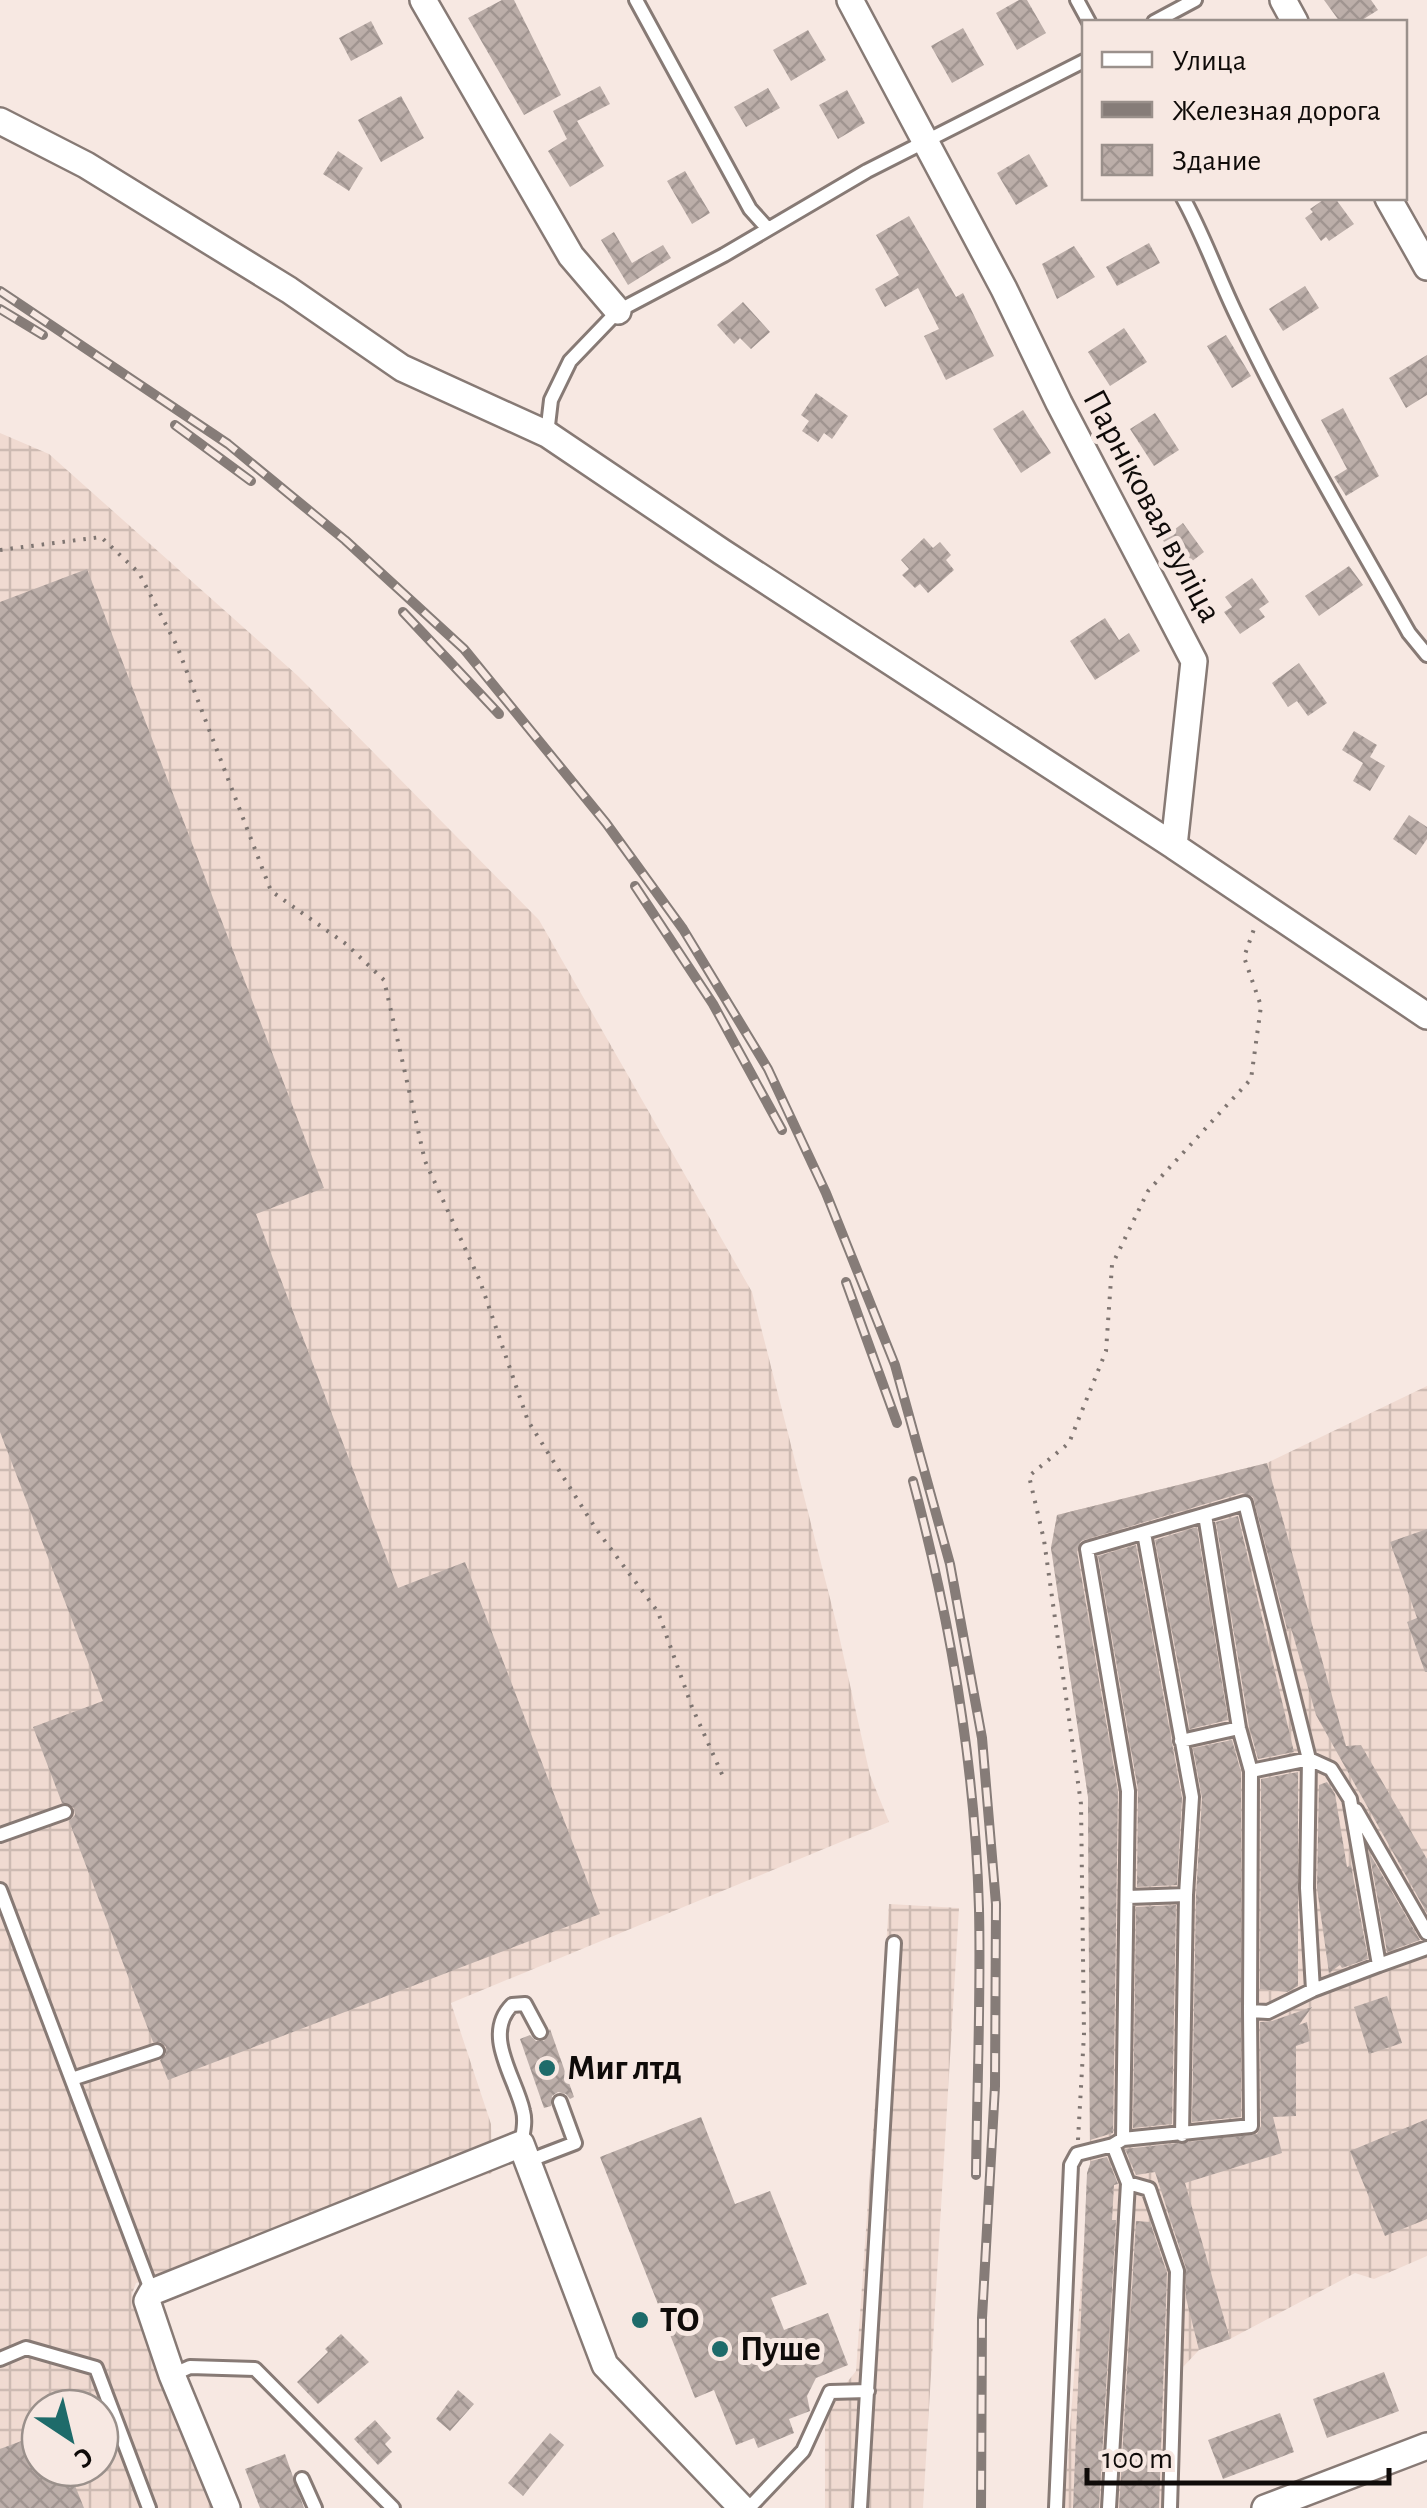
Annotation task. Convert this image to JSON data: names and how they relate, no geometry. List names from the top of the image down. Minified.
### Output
{"streets":{"street":["Парніковая вуліца"]},"places":["Миг лтд","ТО","Пуше"],"legend":["Улица","Железная дорога","Здание"],"scale_bar":"100 m","north":"bottom right"}
